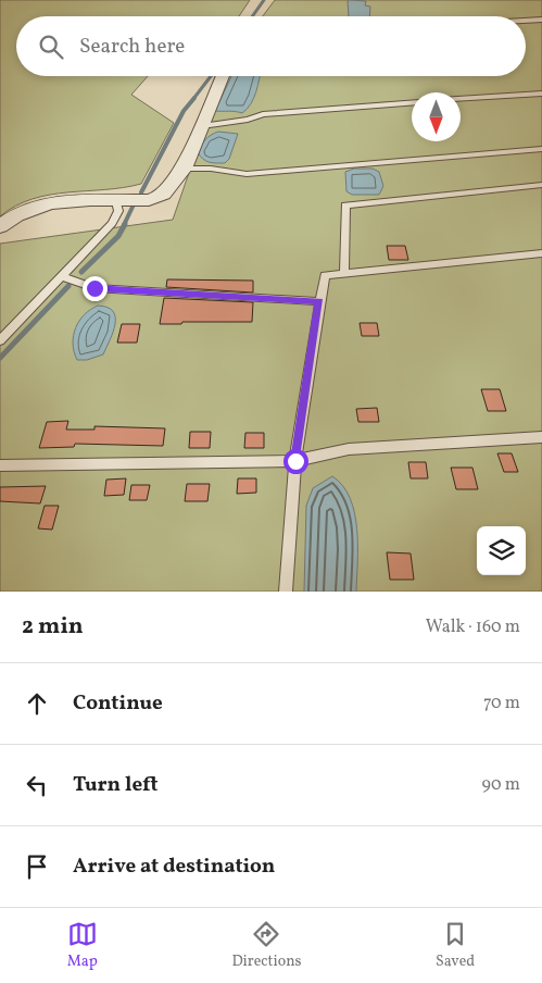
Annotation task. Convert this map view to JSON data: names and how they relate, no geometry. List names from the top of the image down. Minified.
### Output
{"north":"bottom","page":{"search":"Search here","heading":["2 min","Walk · 160 m"],"list":[["Continue","70 m"],["Turn left","90 m"],"Arrive at destination"],"nav":["Map","Directions","Saved"]}}
